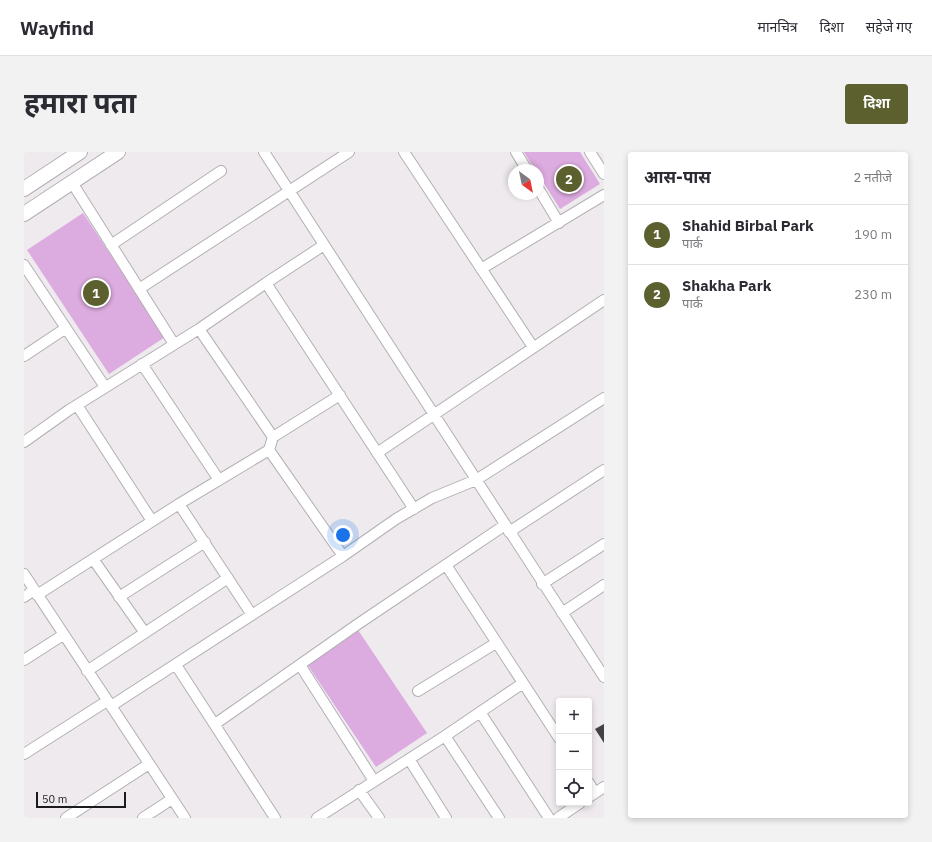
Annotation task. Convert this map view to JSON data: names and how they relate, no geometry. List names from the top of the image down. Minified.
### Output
{"scale_bar":"50 m","north":"bottom right","page":{"header":"Wayfind","nav":["मानचित्र","दिशा","सहेजे गए"],"title":"हमारा पता","buttons":"दिशा","heading":["आस-पास","2 नतीजे"],"pins":["2","1"],"list":[{"mark":"1","name":"Shahid Birbal Park","note":"पार्क","value":"190 m"},{"mark":"2","name":"Shakha Park","note":"पार्क","value":"230 m"}],"map_buttons":["+","−"],"scale":"50 m"}}
